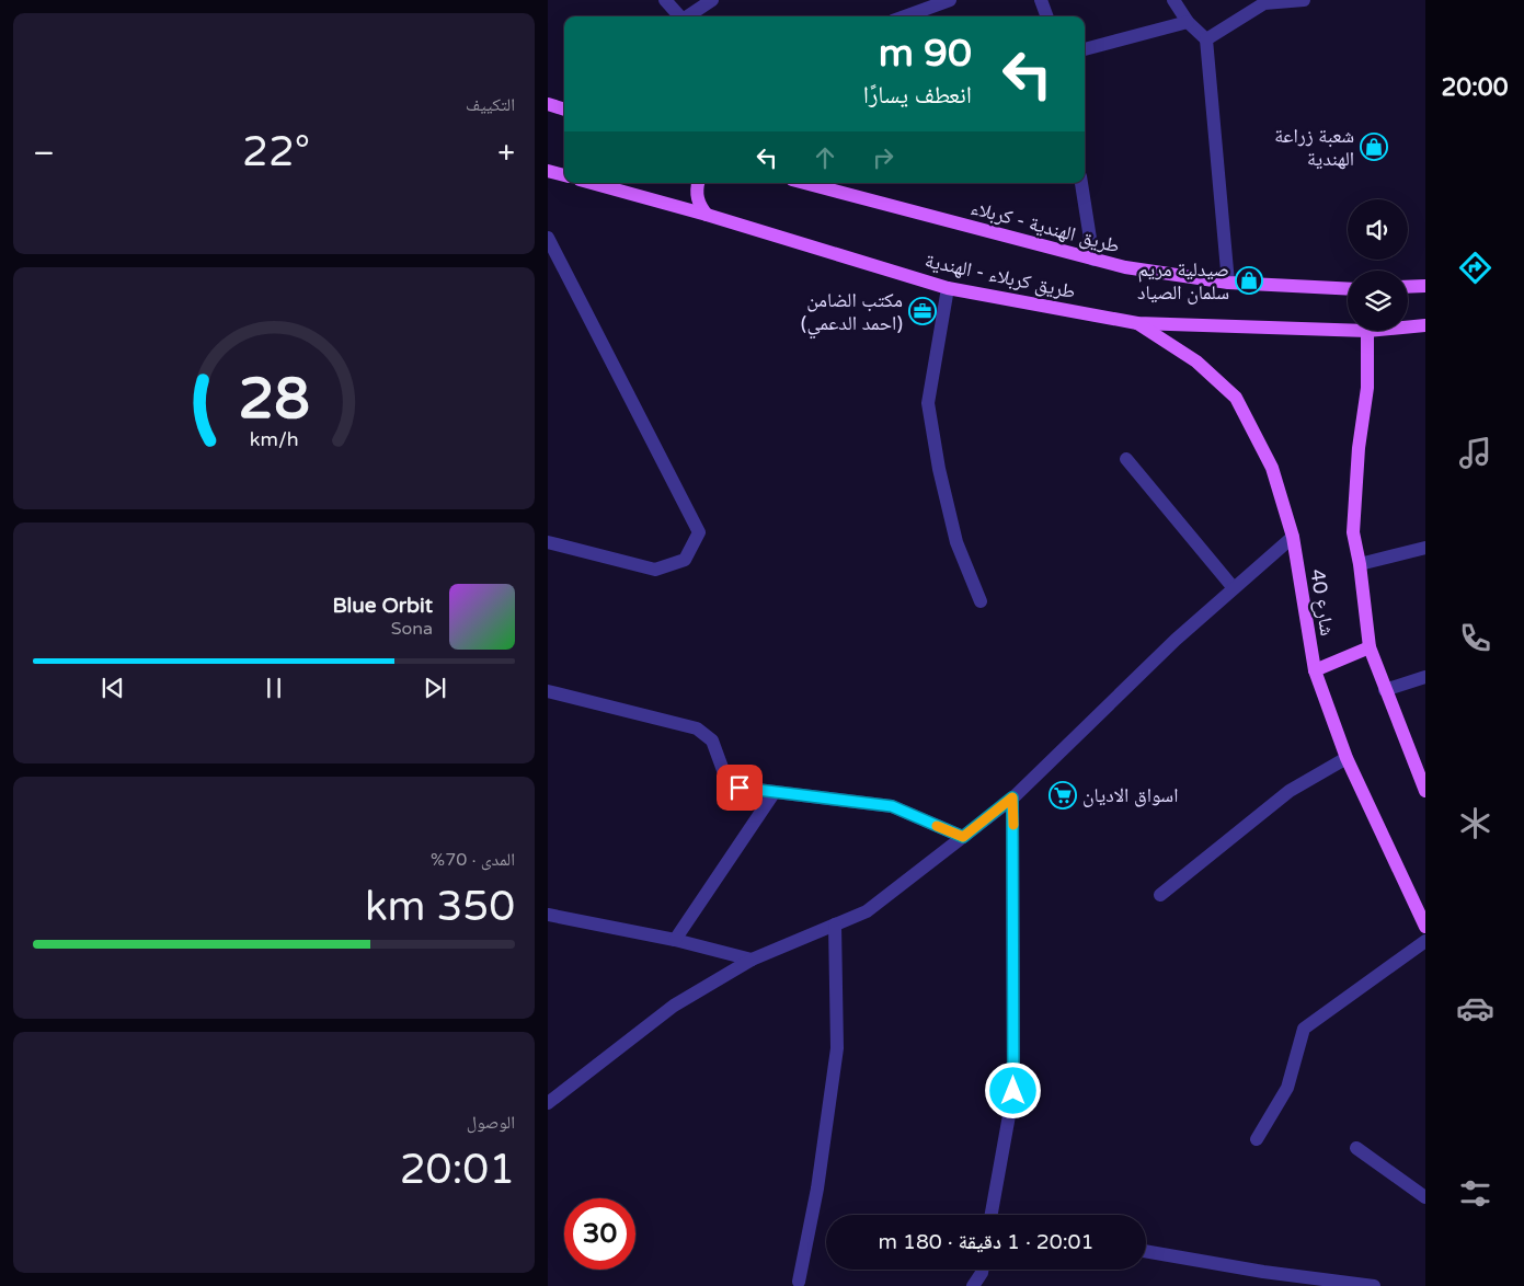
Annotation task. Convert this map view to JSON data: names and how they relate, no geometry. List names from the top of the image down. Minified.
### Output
{"streets":{"main road":["طريق الهندية - كربلاء","طريق كربلاء - الهندية","شارع 40"]},"crossings":[["طريق كربلاء - الهندية","شارع 40"]],"places":{"shop":["شعبة زراعة الهندية","صيدلية مريم سلمان الصياد"],"office":["مكتب الضامن (احمد الدعمي)"],"supermarket":["اسواق الاديان"]},"page":{"tabs":"20:00","tile":["التكييف",["المدى · 70%","350 km"],["الوصول","20:01"]],"turn":["90 m","انعطف يسارًا"],"heat":["−","22°","+"],"song":["Blue Orbit","Sona"],"limit":"30","trip":"20:01 · 1 دقيقة · 180 m","gauge":["28","km/h"]}}
